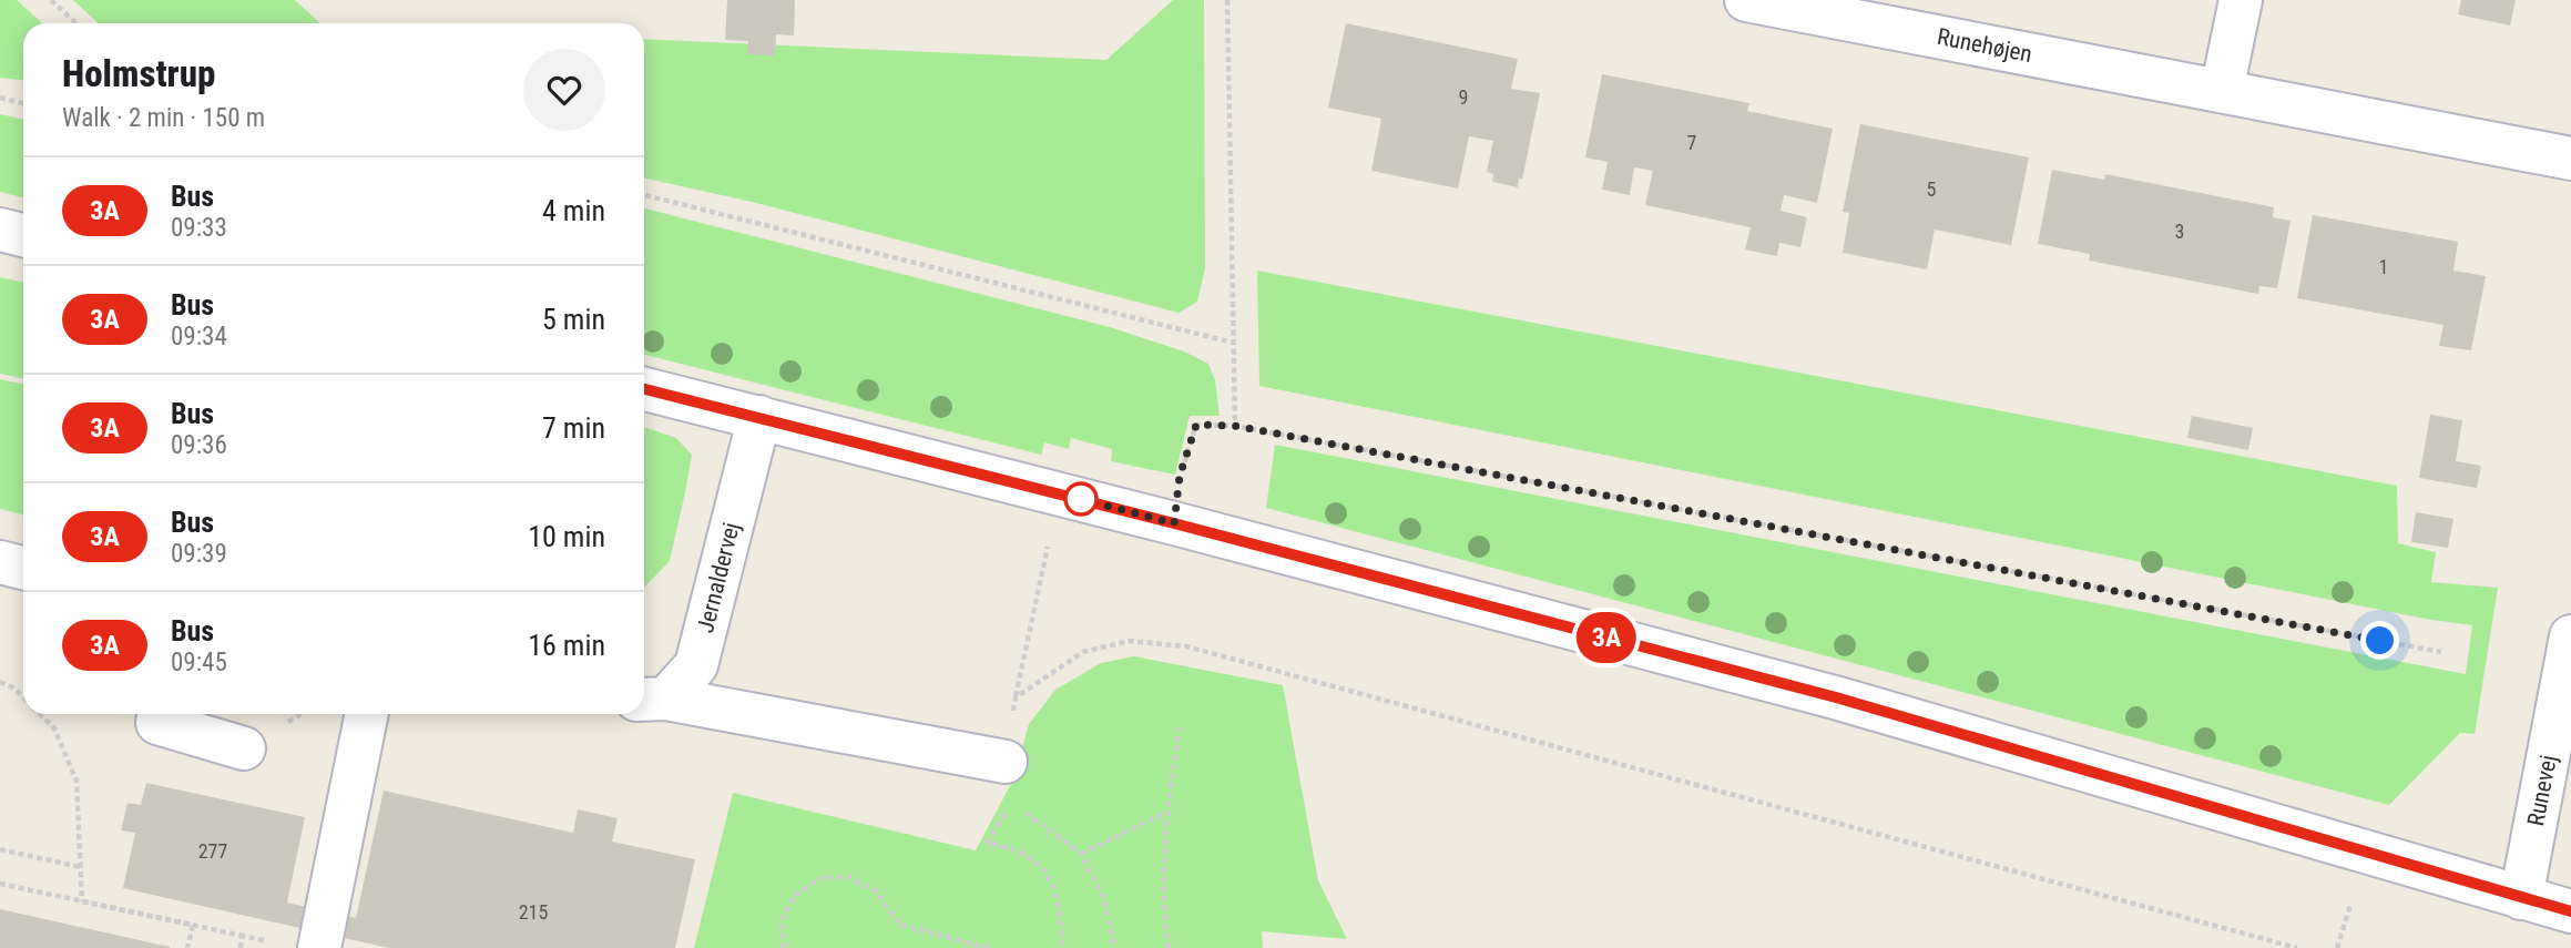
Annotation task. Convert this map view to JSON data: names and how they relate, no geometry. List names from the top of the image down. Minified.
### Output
{"streets":{"street":["Runehøjen","Jernaldervej","Runevej"]},"lines":["bus line 3A"],"house_numbers":["9","7","5","3","1","277","215"],"page":{"on_map":"3A","heading":["Holmstrup","Walk · 2 min · 150 m"],"list":[{"mark":"3A","name":"Bus","note":"09:33","value":"4 min"},{"mark":"3A","name":"Bus","note":"09:34","value":"5 min"},{"mark":"3A","name":"Bus","note":"09:36","value":"7 min"},{"mark":"3A","name":"Bus","note":"09:39","value":"10 min"},{"mark":"3A","name":"Bus","note":"09:45","value":"16 min"}]}}
